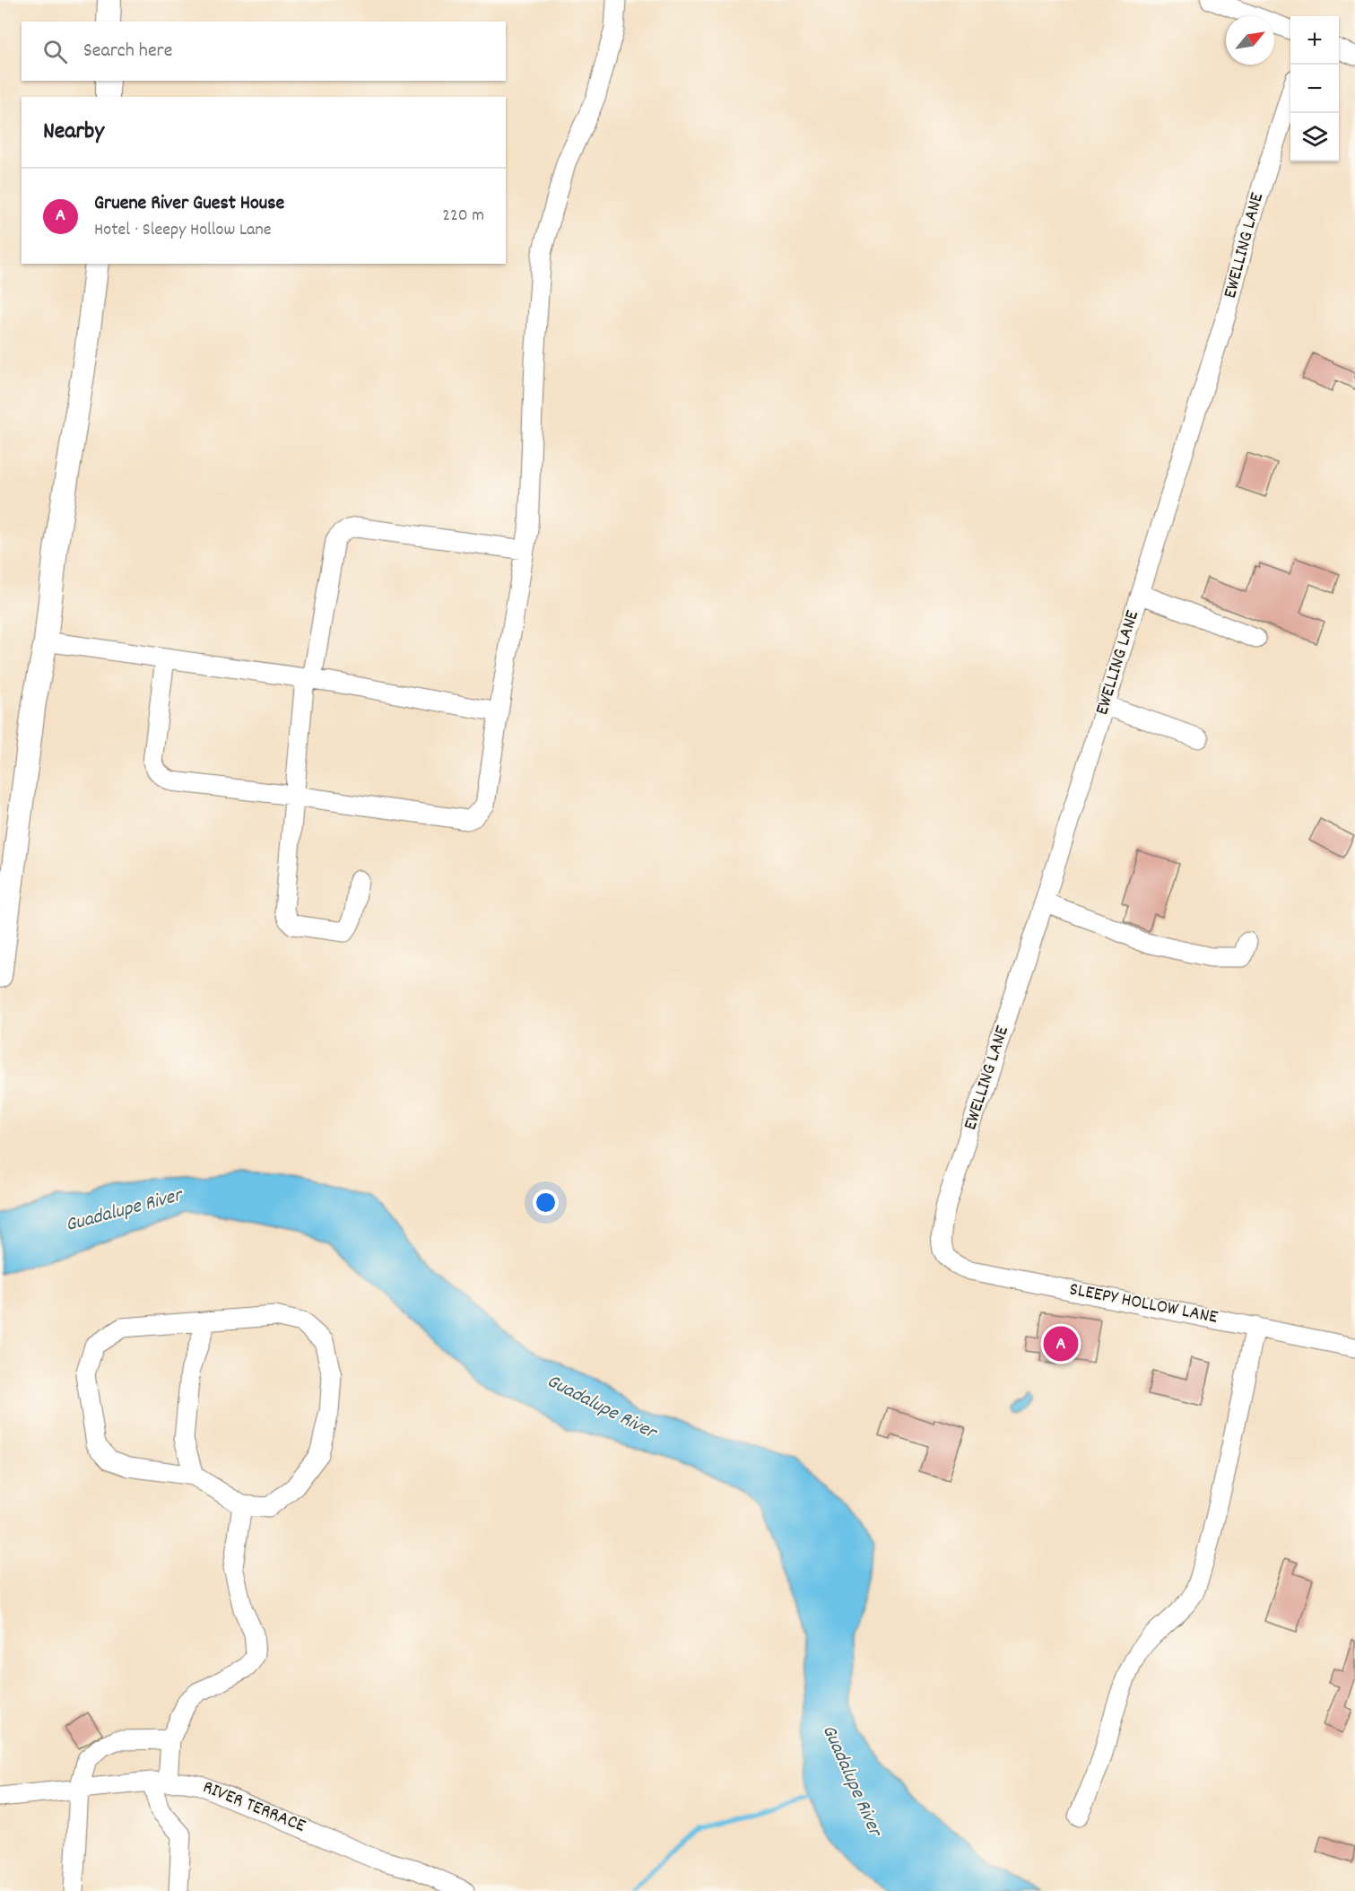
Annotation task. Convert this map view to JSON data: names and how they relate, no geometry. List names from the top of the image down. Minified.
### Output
{"streets":{"street":["EWELLING LANE","SLEEPY HOLLOW LANE","RIVER TERRACE"]},"crossings":[["EWELLING LANE","SLEEPY HOLLOW LANE"]],"water":["Guadalupe River"],"north":"top right","page":{"map_buttons":["+","−"],"search":"Search here","heading":"Nearby","list":[{"mark":"A","name":"Gruene River Guest House","note":"Hotel · Sleepy Hollow Lane","value":"220 m"}],"pins":"A"}}
